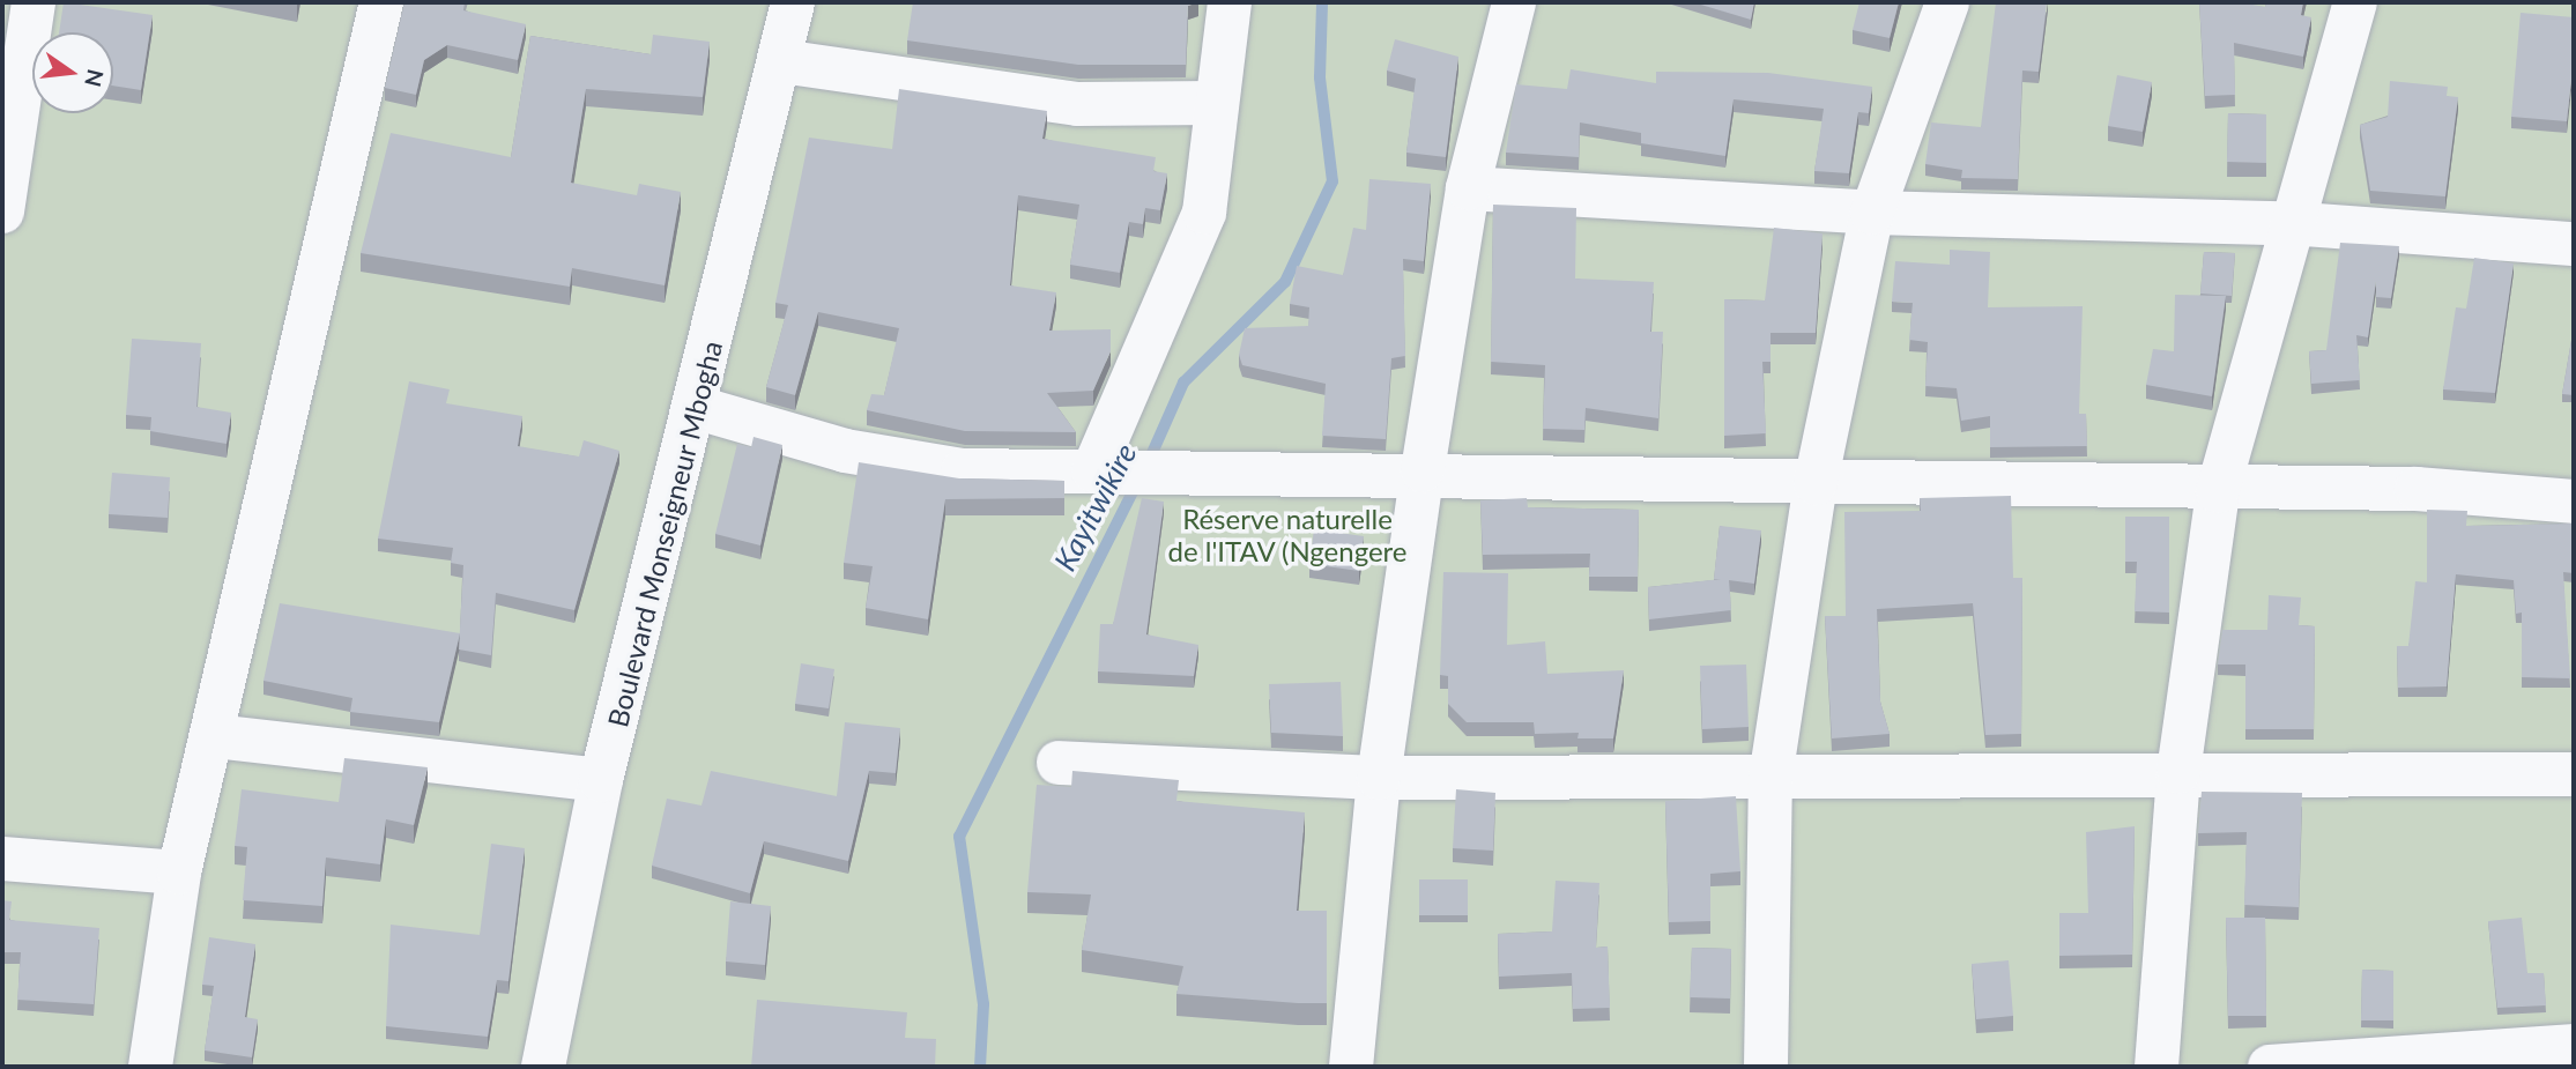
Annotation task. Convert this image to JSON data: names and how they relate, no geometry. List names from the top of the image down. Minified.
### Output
{"streets":{"street":["Boulevard Monseigneur Mbogha"]},"water":["Kayitwikire"],"parks":["Réserve naturelle de l'ITAV (Ngengere"],"north":"right"}
